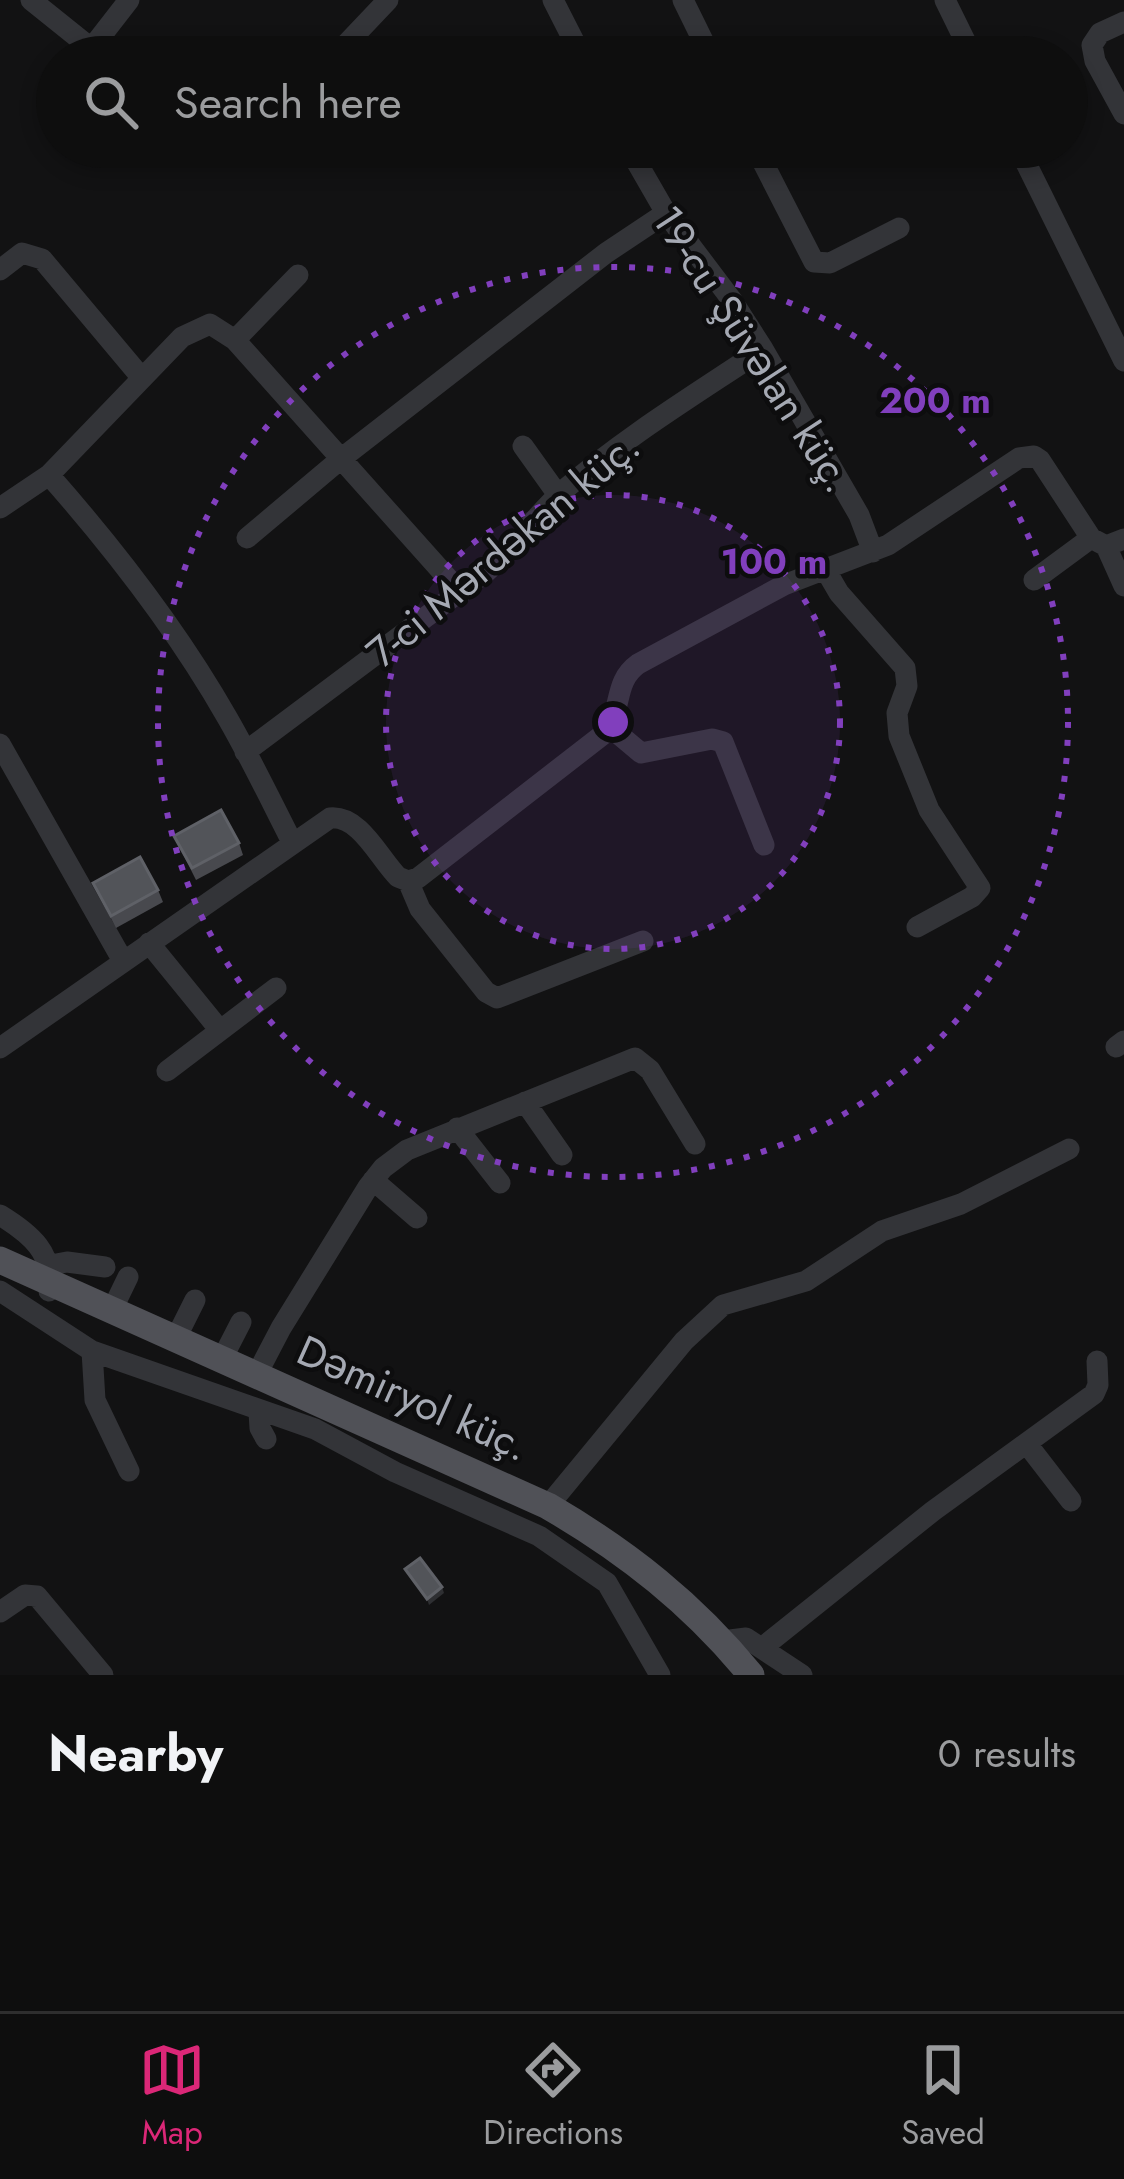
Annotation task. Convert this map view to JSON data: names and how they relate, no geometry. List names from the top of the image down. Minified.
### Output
{"streets":{"main road":["Dəmiryol küç."],"street":["19-cu Şüvəlan küç.","7-ci Mərdəkan küç."]},"crossings":[["19-cu Şüvəlan küç.","7-ci Mərdəkan küç."]],"page":{"search":"Search here","heading":["Nearby","0 results"],"nav":["Map","Directions","Saved"]},"rings":["200 m","100 m"]}
